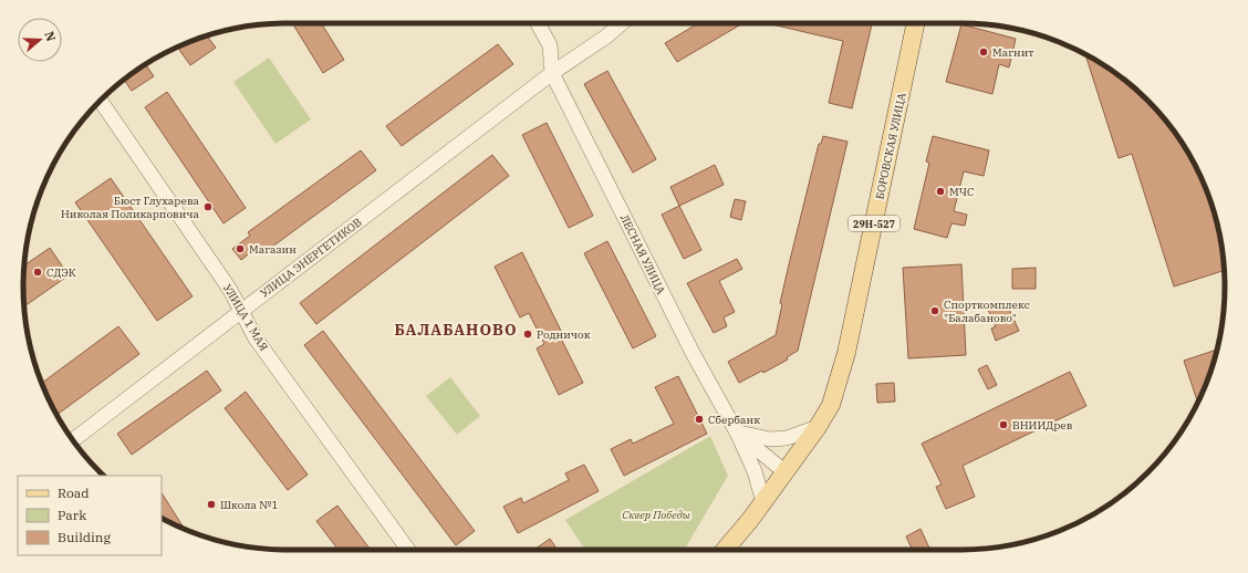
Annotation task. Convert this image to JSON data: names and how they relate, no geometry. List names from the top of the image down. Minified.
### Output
{"streets":{"main road":["БОРОВСКАЯ УЛИЦА","29Н-527"],"street":["ЛЕСНАЯ УЛИЦА","УЛИЦА ЭНЕРГЕТИКОВ","УЛИЦА 1 МАЯ"]},"crossings":[["БОРОВСКАЯ УЛИЦА","29Н-527"],["29Н-527","ЛЕСНАЯ УЛИЦА"],["ЛЕСНАЯ УЛИЦА","УЛИЦА ЭНЕРГЕТИКОВ"],["УЛИЦА ЭНЕРГЕТИКОВ","УЛИЦА 1 МАЯ"]],"districts":["БАЛАБАНОВО"],"parks":["Сквер Победы"],"places":["Магнит","МЧС","Бюст Глухарева Николая Поликарповича","Магазин","СДЭК","Спорткомплекс \"Балабаново\"","Родничок","Сбербанк","ВНИИДрев","Школа №1"],"legend":["Road","Park","Building"],"north":"right"}
